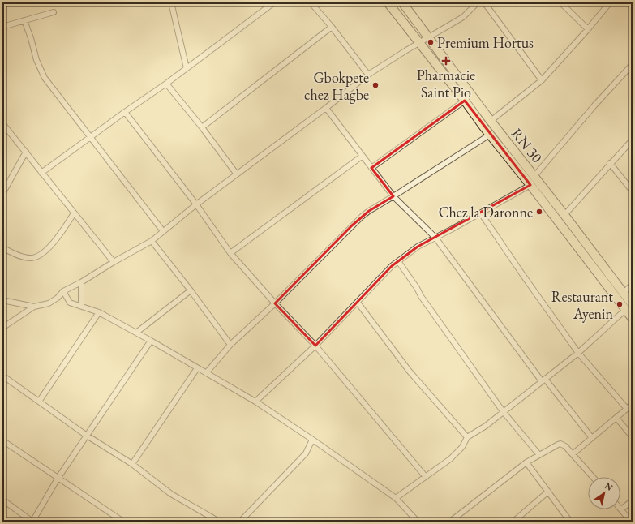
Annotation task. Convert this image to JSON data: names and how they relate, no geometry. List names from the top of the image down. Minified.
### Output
{"streets":{"main road":["RN 30"]},"places":{"other":["Premium Hortus","Gbokpete chez Hagbe","Chez la Daronne","Restaurant Ayenin"],"health":["Pharmacie Saint Pio"]},"north":"top right"}
